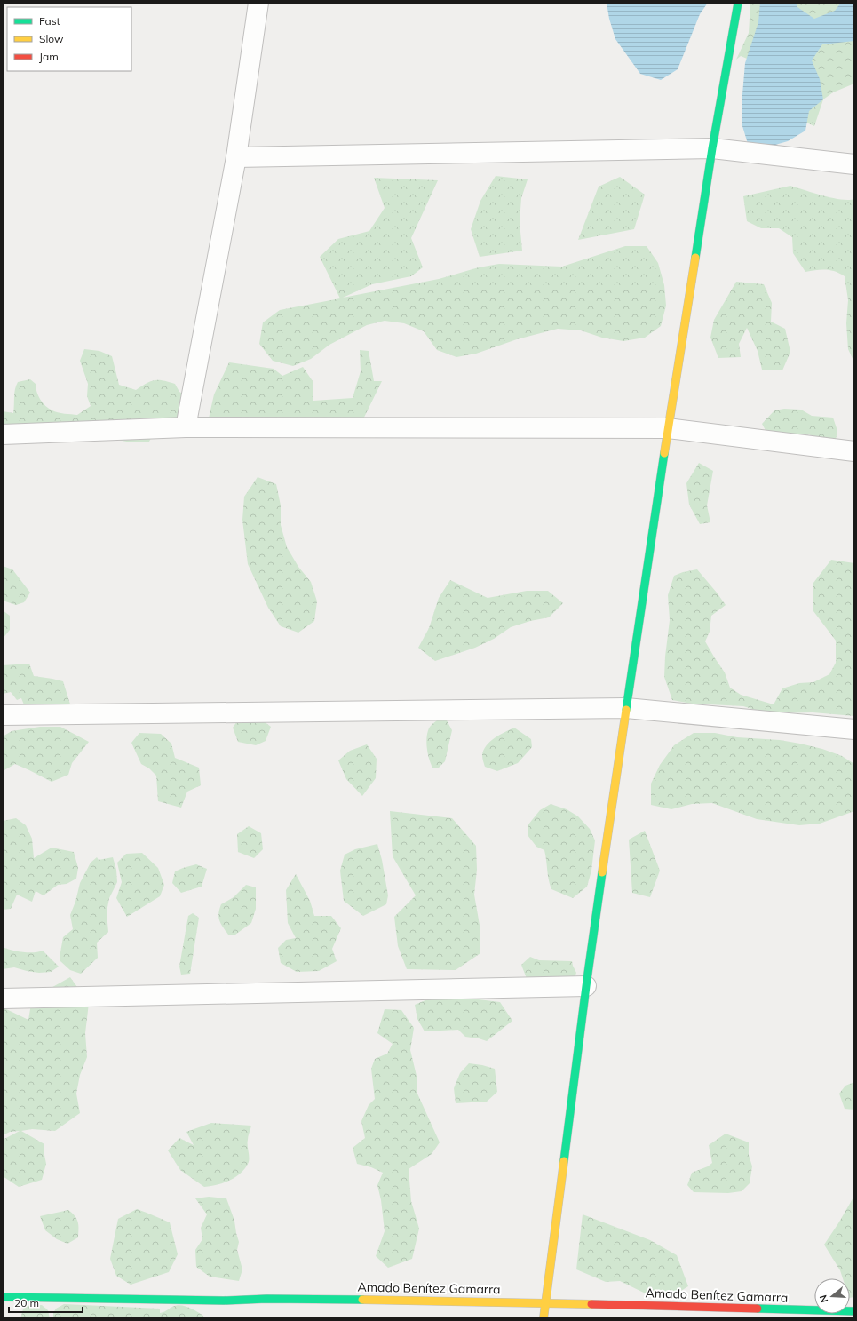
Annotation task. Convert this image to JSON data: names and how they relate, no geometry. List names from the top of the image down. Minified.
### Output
{"streets":{"street":["Amado Benítez Gamarra"]},"legend":["Fast","Slow","Jam"],"scale_bar":"20 m","north":"left"}
